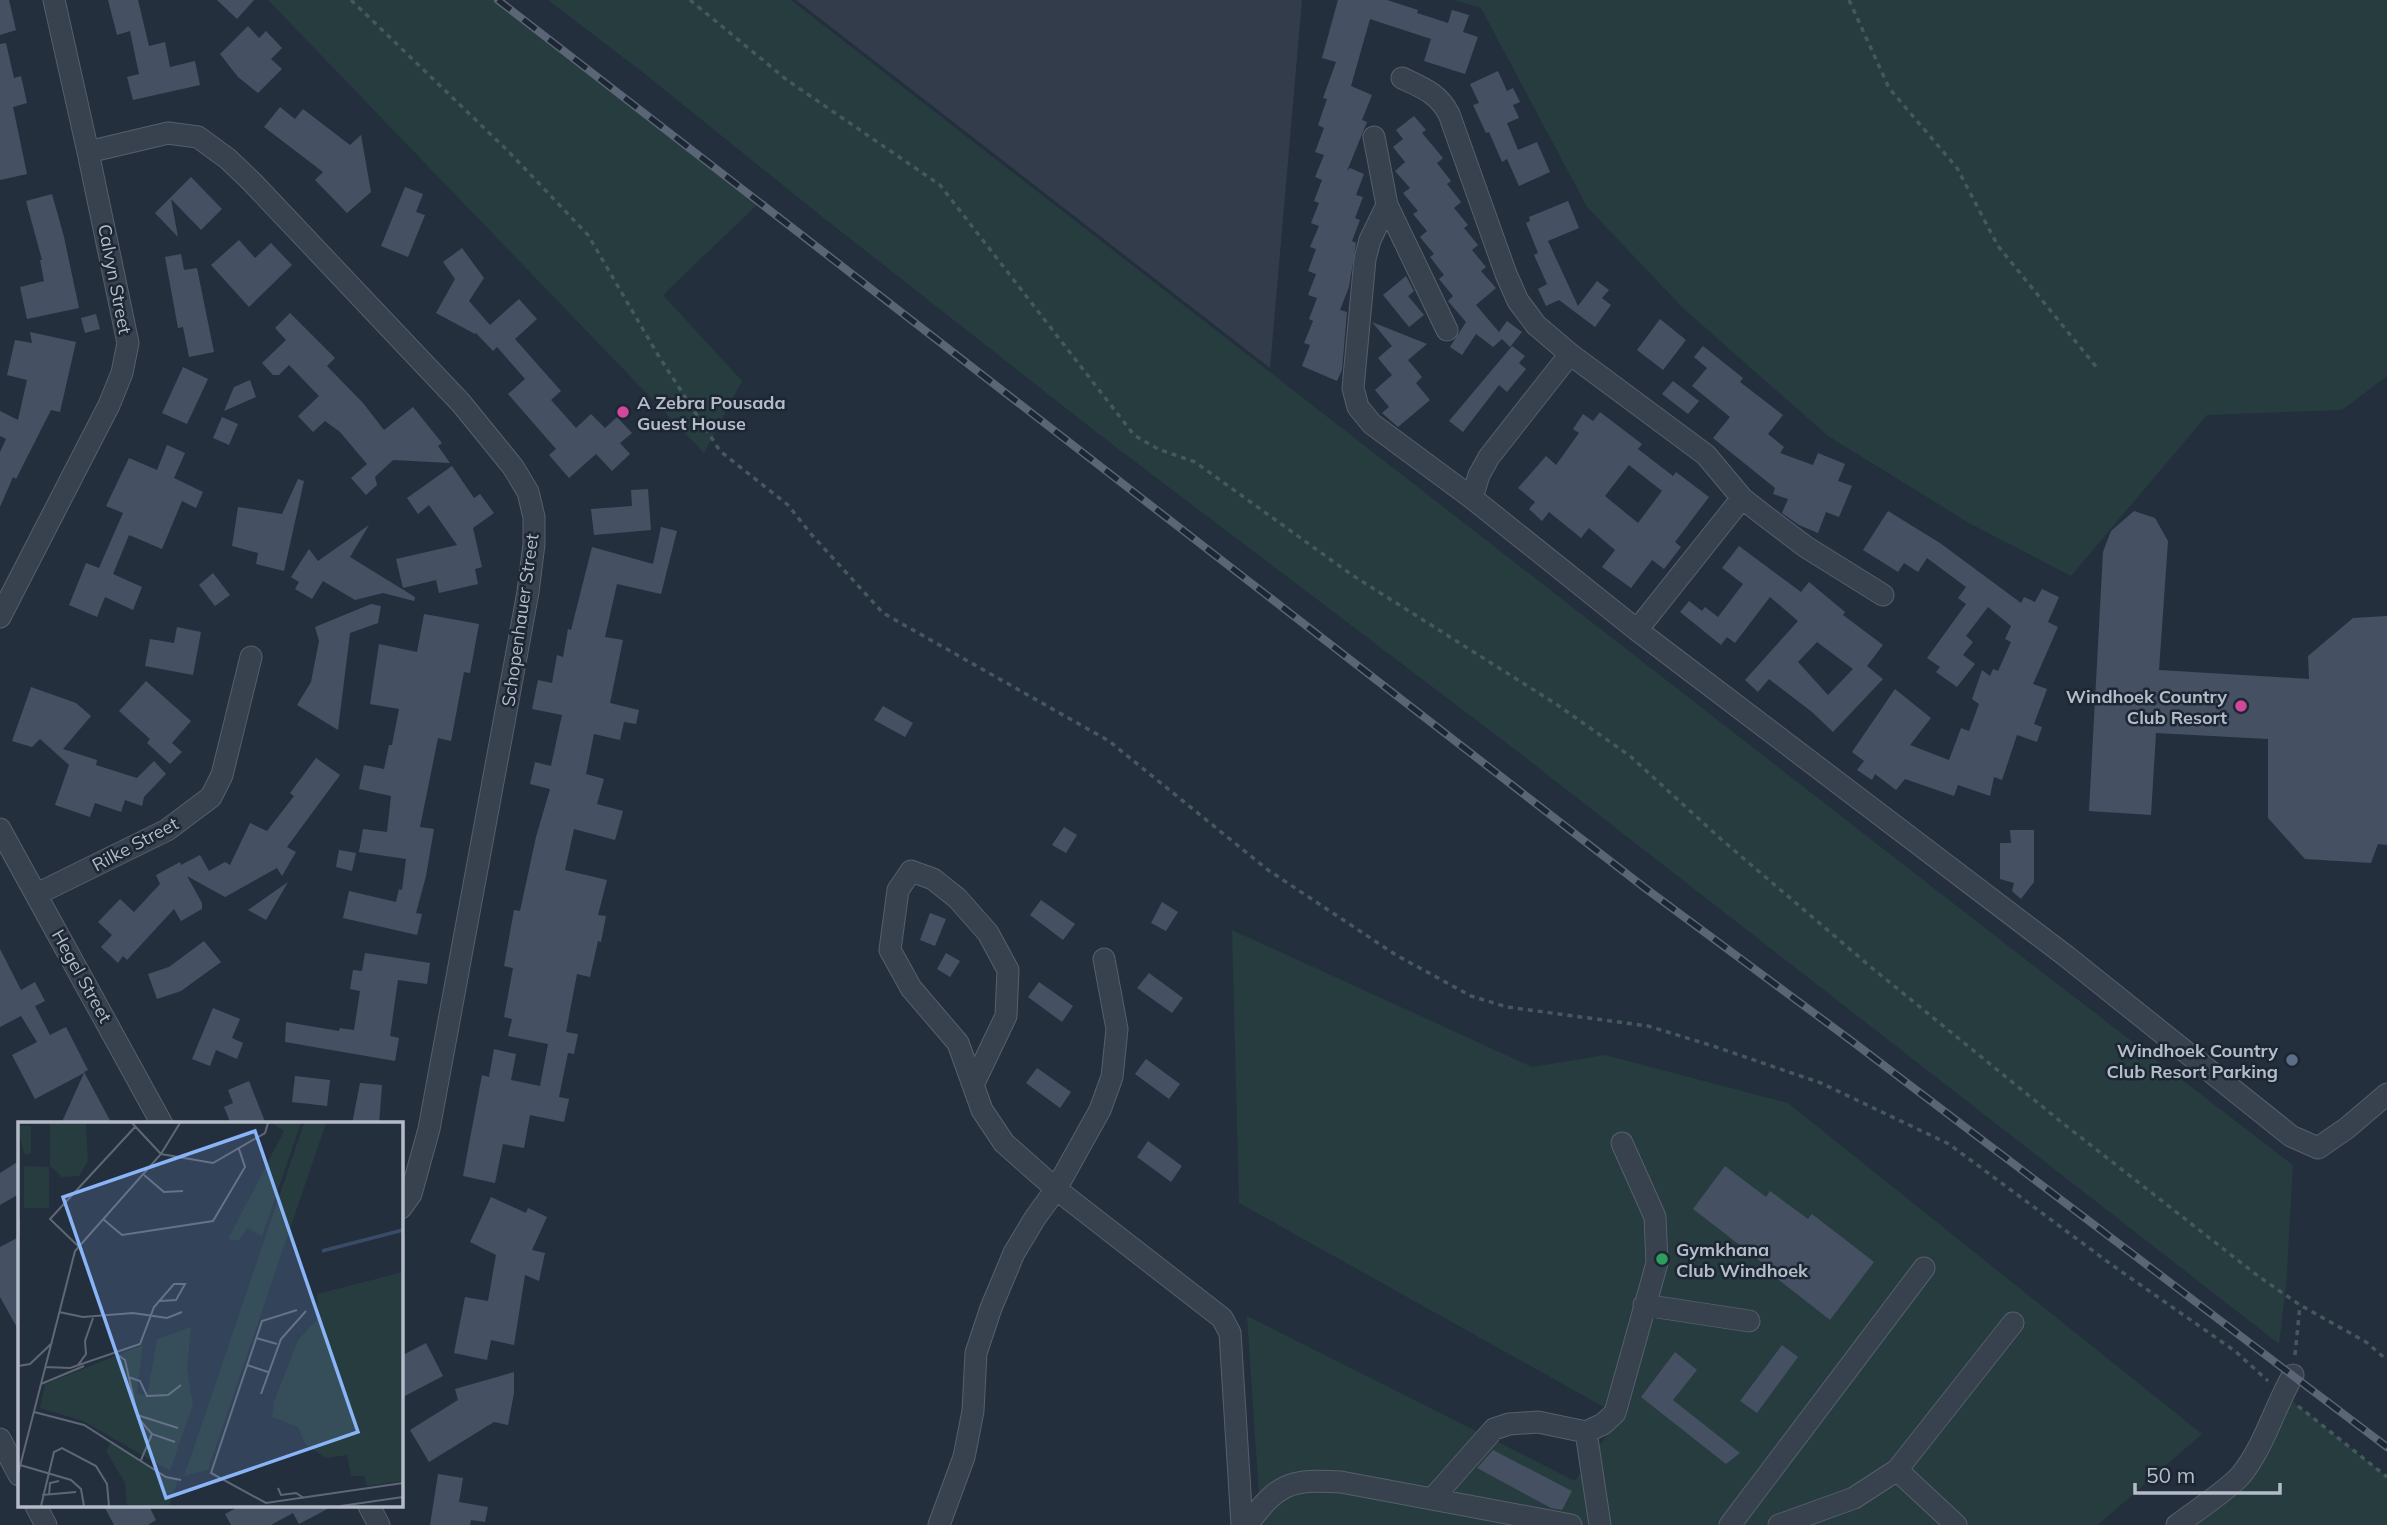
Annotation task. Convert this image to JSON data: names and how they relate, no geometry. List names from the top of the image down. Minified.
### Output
{"streets":{"street":["Calvyn Street","Schopenhauer Street","Rilke Street","Hegel Street"]},"crossings":[["Calvyn Street","Schopenhauer Street"],["Rilke Street","Hegel Street"]],"places":["A Zebra Pousada Guest House","Windhoek Country Club Resort","Windhoek Country Club Resort Parking","Gymkhana Club Windhoek"],"scale_bar":"50 m"}
